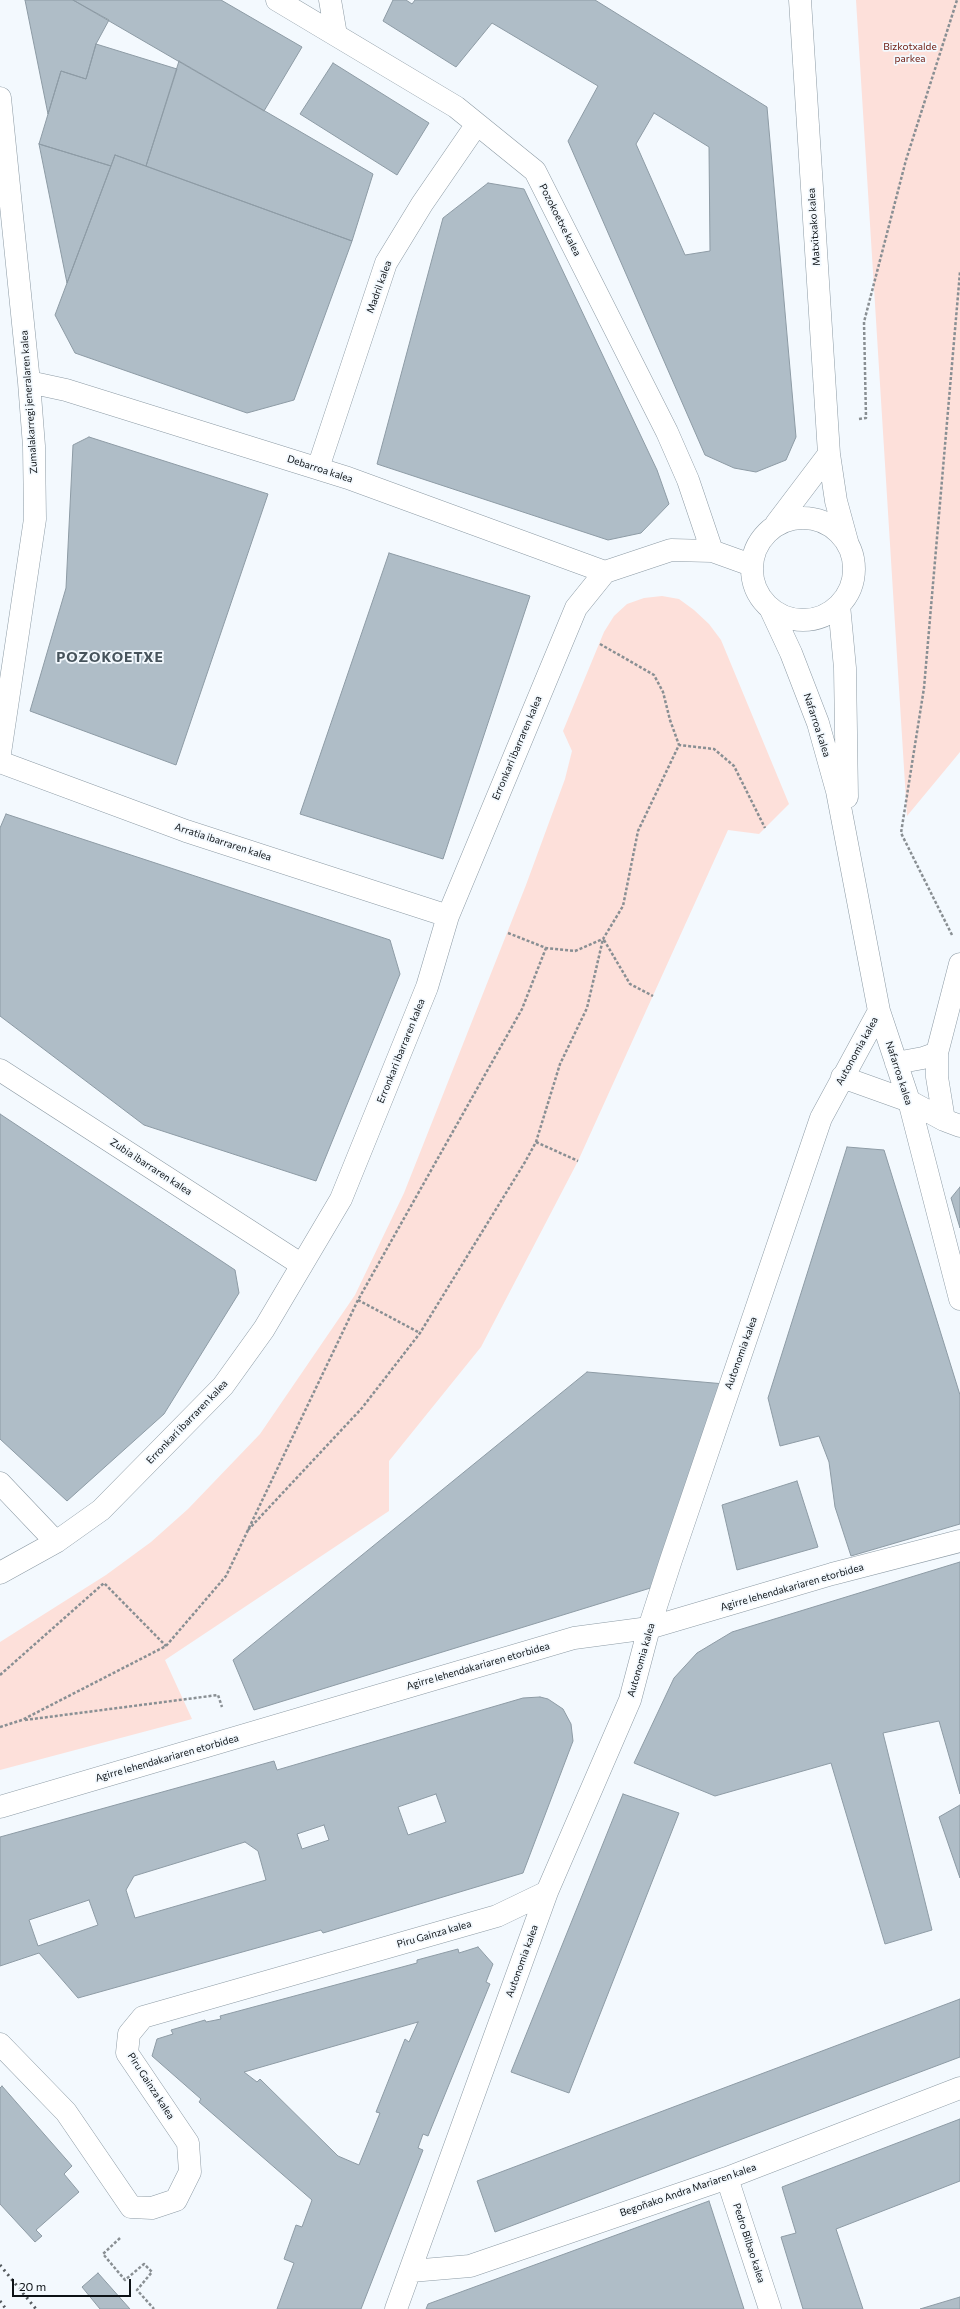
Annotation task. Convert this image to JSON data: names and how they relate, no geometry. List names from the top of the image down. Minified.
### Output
{"streets":{"street":["Pozokoetxe kalea","Matxitxako kalea","Madril kalea","Zumalakarregi jeneralaren kalea","Debarroa kalea","Nafarroa kalea","Erronkari ibarraren kalea","Arratia ibarraren kalea","Autonomia kalea","Zubia ibarraren kalea","Agirre lehendakariaren etorbidea","Piru Gainza kalea","Begoñako Andra Mariaren kalea","Pedro Bilbao kalea"]},"crossings":[["Pozokoetxe kalea","Madril kalea"],["Matxitxako kalea","Nafarroa kalea"],["Madril kalea","Debarroa kalea"],["Zumalakarregi jeneralaren kalea","Debarroa kalea"],["Debarroa kalea","Erronkari ibarraren kalea"],["Nafarroa kalea","Autonomia kalea"],["Erronkari ibarraren kalea","Arratia ibarraren kalea"],["Erronkari ibarraren kalea","Zubia ibarraren kalea"],["Autonomia kalea","Agirre lehendakariaren etorbidea"],["Autonomia kalea","Piru Gainza kalea"],["Autonomia kalea","Begoñako Andra Mariaren kalea"],["Begoñako Andra Mariaren kalea","Pedro Bilbao kalea"]],"districts":["POZOKOETXE"],"parks":["Bizkotxalde parkea"],"scale_bar":"20 m"}
